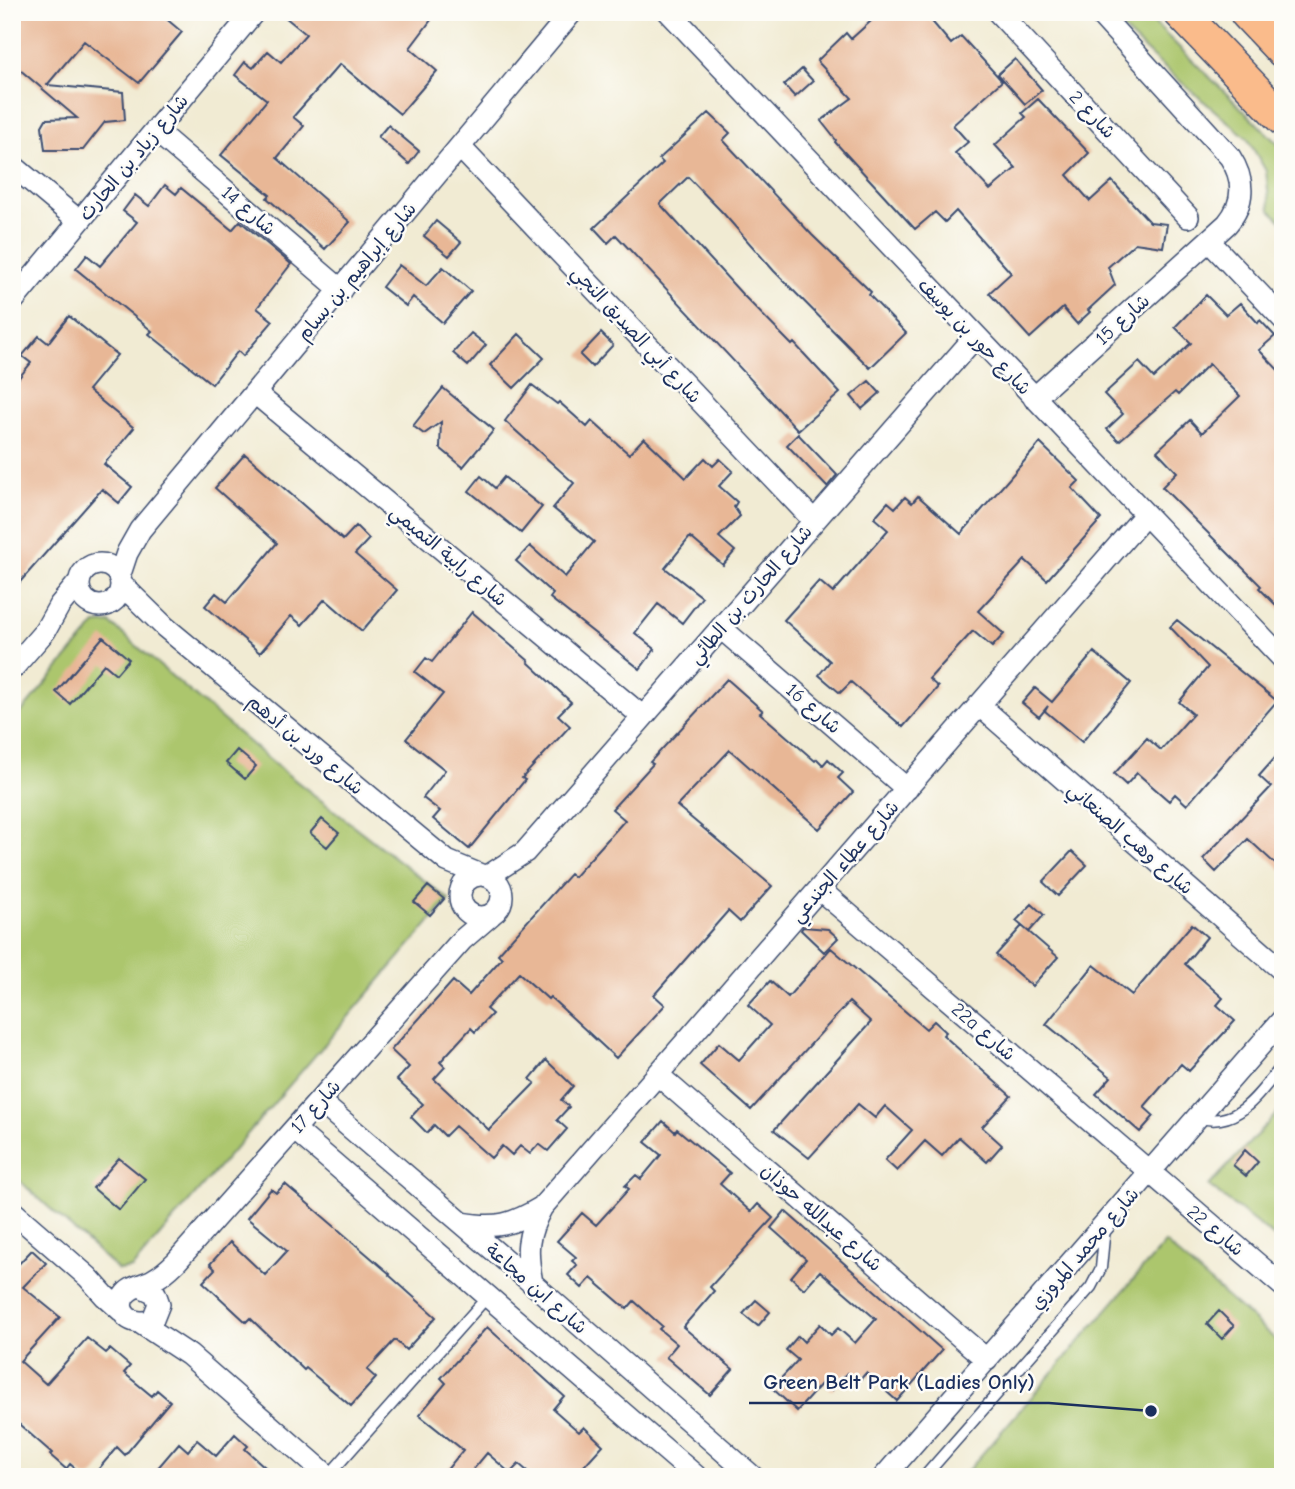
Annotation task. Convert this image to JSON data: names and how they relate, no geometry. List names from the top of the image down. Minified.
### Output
{"streets":{"street":["شارع 2","شارع زياد بن الحارث","شارع 14","شارع إبراهيم بن بسام","شارع 15","شارع أبي الصديق النجي","شارع حور بن يوسف","شارع رابية التميمي","شارع الحارث بن الطائي","شارع 16","شارع ورد بن أدهم","شارع وهب الصنعاني","شارع عطاء الجندعي","22a شارع","شارع 17","شارع عبدالله حوذان","شارع 22","شارع محمد المروزي","شارع ابن مجاعة"]},"crossings":[["شارع زياد بن الحارث","شارع 14"],["شارع 14","شارع إبراهيم بن بسام"],["شارع إبراهيم بن بسام","شارع أبي الصديق النجي"],["شارع إبراهيم بن بسام","شارع رابية التميمي"],["شارع إبراهيم بن بسام","شارع ورد بن أدهم"],["شارع 15","شارع حور بن يوسف"],["شارع أبي الصديق النجي","شارع الحارث بن الطائي"],["شارع حور بن يوسف","شارع الحارث بن الطائي"],["شارع حور بن يوسف","شارع عطاء الجندعي"],["شارع رابية التميمي","شارع الحارث بن الطائي"],["شارع الحارث بن الطائي","شارع 16"],["شارع الحارث بن الطائي","شارع ورد بن أدهم"],["شارع الحارث بن الطائي","شارع 17"],["شارع 16","شارع عطاء الجندعي"],["شارع ورد بن أدهم","شارع 17"],["شارع وهب الصنعاني","شارع عطاء الجندعي"],["شارع عطاء الجندعي","22a شارع"],["شارع عطاء الجندعي","شارع عبدالله حوذان"],["شارع عطاء الجندعي","شارع ابن مجاعة"],["22a شارع","شارع 22"],["22a شارع","شارع محمد المروزي"],["شارع 17","شارع ابن مجاعة"],["شارع عبدالله حوذان","شارع محمد المروزي"],["شارع 22","شارع محمد المروزي"]],"places":["Green Belt Park (Ladies Only)"]}
